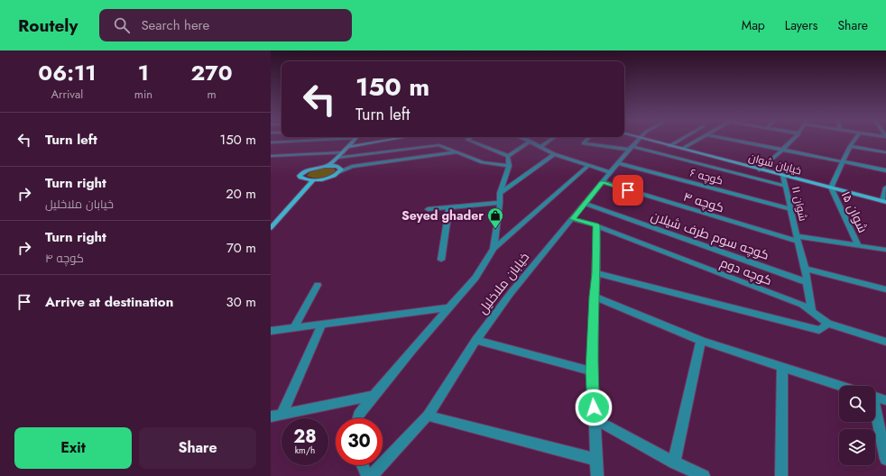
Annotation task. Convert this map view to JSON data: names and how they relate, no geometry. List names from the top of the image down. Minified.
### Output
{"streets":{"street":["خیابان شوان","کوچه ۶","کوچه ۴","شوان ۱۱","شوان ۱۵","کوچه سوم طرف شیلان","کوچه دوم","خیابان ملاخلیل"]},"crossings":[["خیابان شوان","شوان ۱۱"],["خیابان شوان","شوان ۱۵"],["کوچه ۶","شوان ۱۱"],["کوچه ۶","خیابان ملاخلیل"],["کوچه ۴","شوان ۱۱"],["کوچه ۴","شوان ۱۵"],["کوچه ۴","خیابان ملاخلیل"],["شوان ۱۱","کوچه سوم طرف شیلان"],["شوان ۱۱","کوچه دوم"],["کوچه سوم طرف شیلان","خیابان ملاخلیل"],["کوچه دوم","خیابان ملاخلیل"]],"places":{"shop":["Seyed ghader"]},"page":{"header":"Routely","search":"Search here","nav":["Map","Layers","Share"],"eta":["06:11","Arrival","1","min","270","m"],"turn":["150 m","Turn left"],"list":[{"name":"Turn left","value":"150 m"},{"name":"Turn right","note":"خیابان ملاخلیل","value":"20 m"},{"name":"Turn right","note":"کوچه ۴","value":"70 m"},{"name":"Arrive at destination","value":"30 m"}],"speed":"28 km/h","limit":"30","buttons":["Exit","Share"]}}
